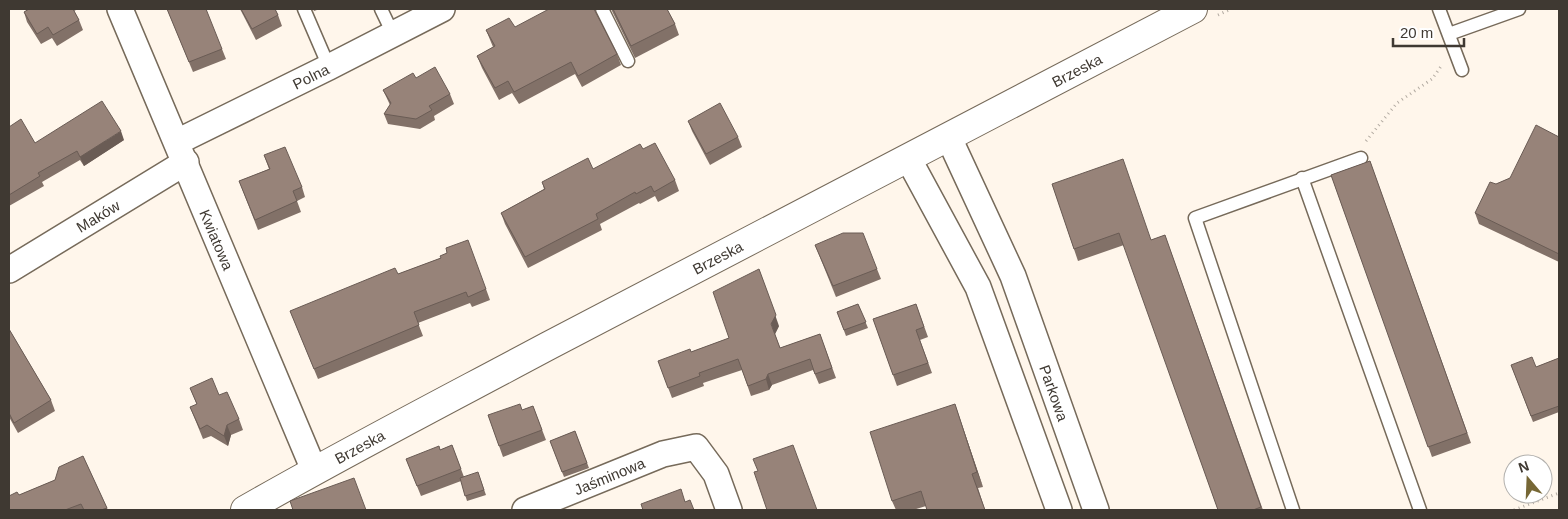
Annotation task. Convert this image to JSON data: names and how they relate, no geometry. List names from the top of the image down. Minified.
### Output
{"streets":{"street":["Brzeska","Polna","Maków","Kwiatowa","Parkowa","Jaśminowa"]},"crossings":[["Brzeska","Kwiatowa"],["Brzeska","Parkowa"],["Polna","Maków"],["Polna","Kwiatowa"],["Maków","Kwiatowa"]],"scale_bar":"20 m","north":"top"}
